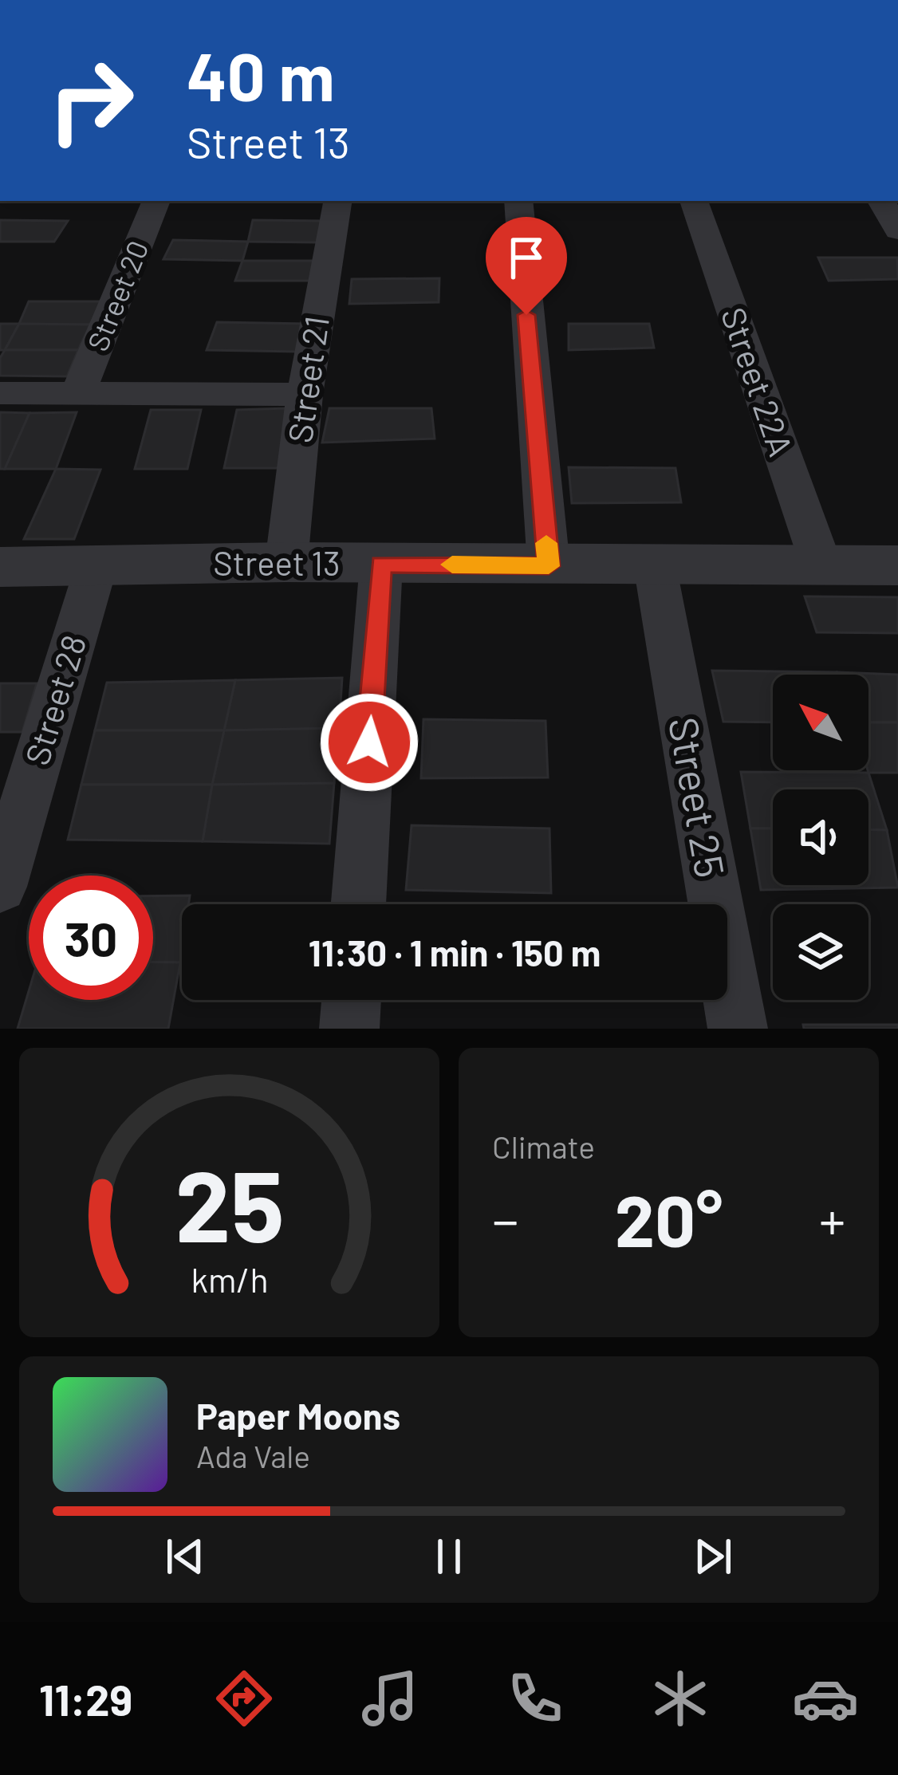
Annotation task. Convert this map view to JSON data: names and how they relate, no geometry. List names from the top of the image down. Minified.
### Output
{"streets":{"street":["Street 20","Street 21","Street 22A","Street 13","Street 28","Street 25"]},"crossings":[["Street 21","Street 13"],["Street 22A","Street 13"],["Street 13","Street 28"],["Street 13","Street 25"]],"north":"top left","page":{"turn":["40 m","Street 13"],"limit":"30","trip":"11:30 · 1 min · 150 m","tile":"Climate","heat":["−","20°","+"],"song":["Paper Moons","Ada Vale"],"tabs":"11:29","gauge":["25","km/h"]}}
